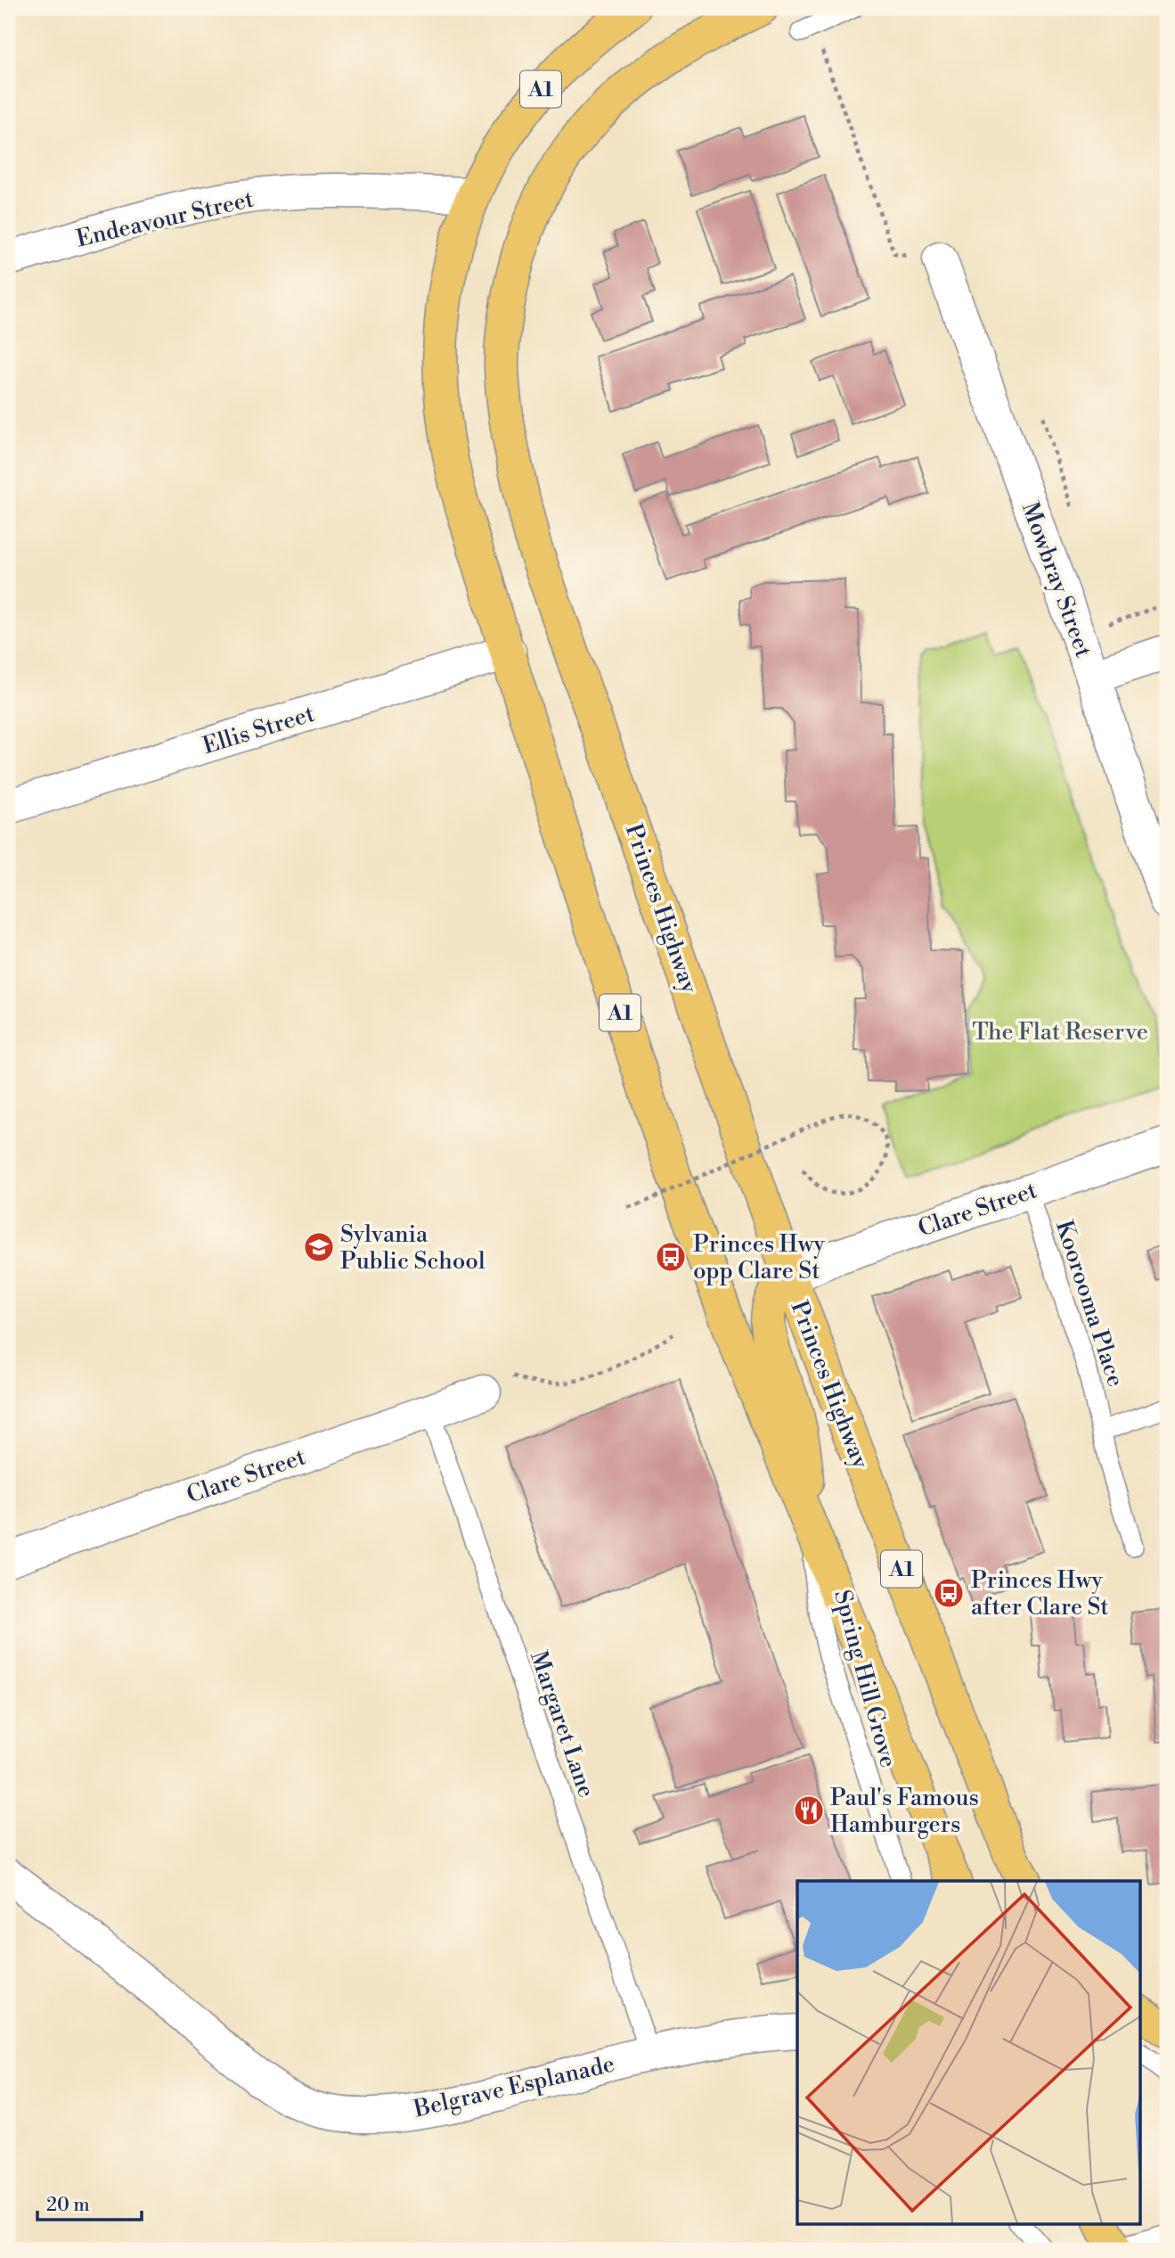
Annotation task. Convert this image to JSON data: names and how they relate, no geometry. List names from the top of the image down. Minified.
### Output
{"streets":{"highway":["A1","Princes Highway"],"street":["Endeavour Street","Mowbray Street","Ellis Street","Clare Street","Belgrave Esplanade"],"lane":["Koorooma Place","Spring Hill Grove","Margaret Lane"]},"crossings":[["A1","Endeavour Street"],["A1","Ellis Street"],["A1","Spring Hill Grove"],["Princes Highway","Clare Street"],["Clare Street","Koorooma Place"],["Clare Street","Margaret Lane"],["Margaret Lane","Belgrave Esplanade"]],"parks":["The Flat Reserve"],"places":{"school or university":["Sylvania Public School"],"bus stop":["Princes Hwy opp Clare St","Princes Hwy after Clare St"],"restaurant":["Paul's Famous Hamburgers"]},"scale_bar":"20 m"}
